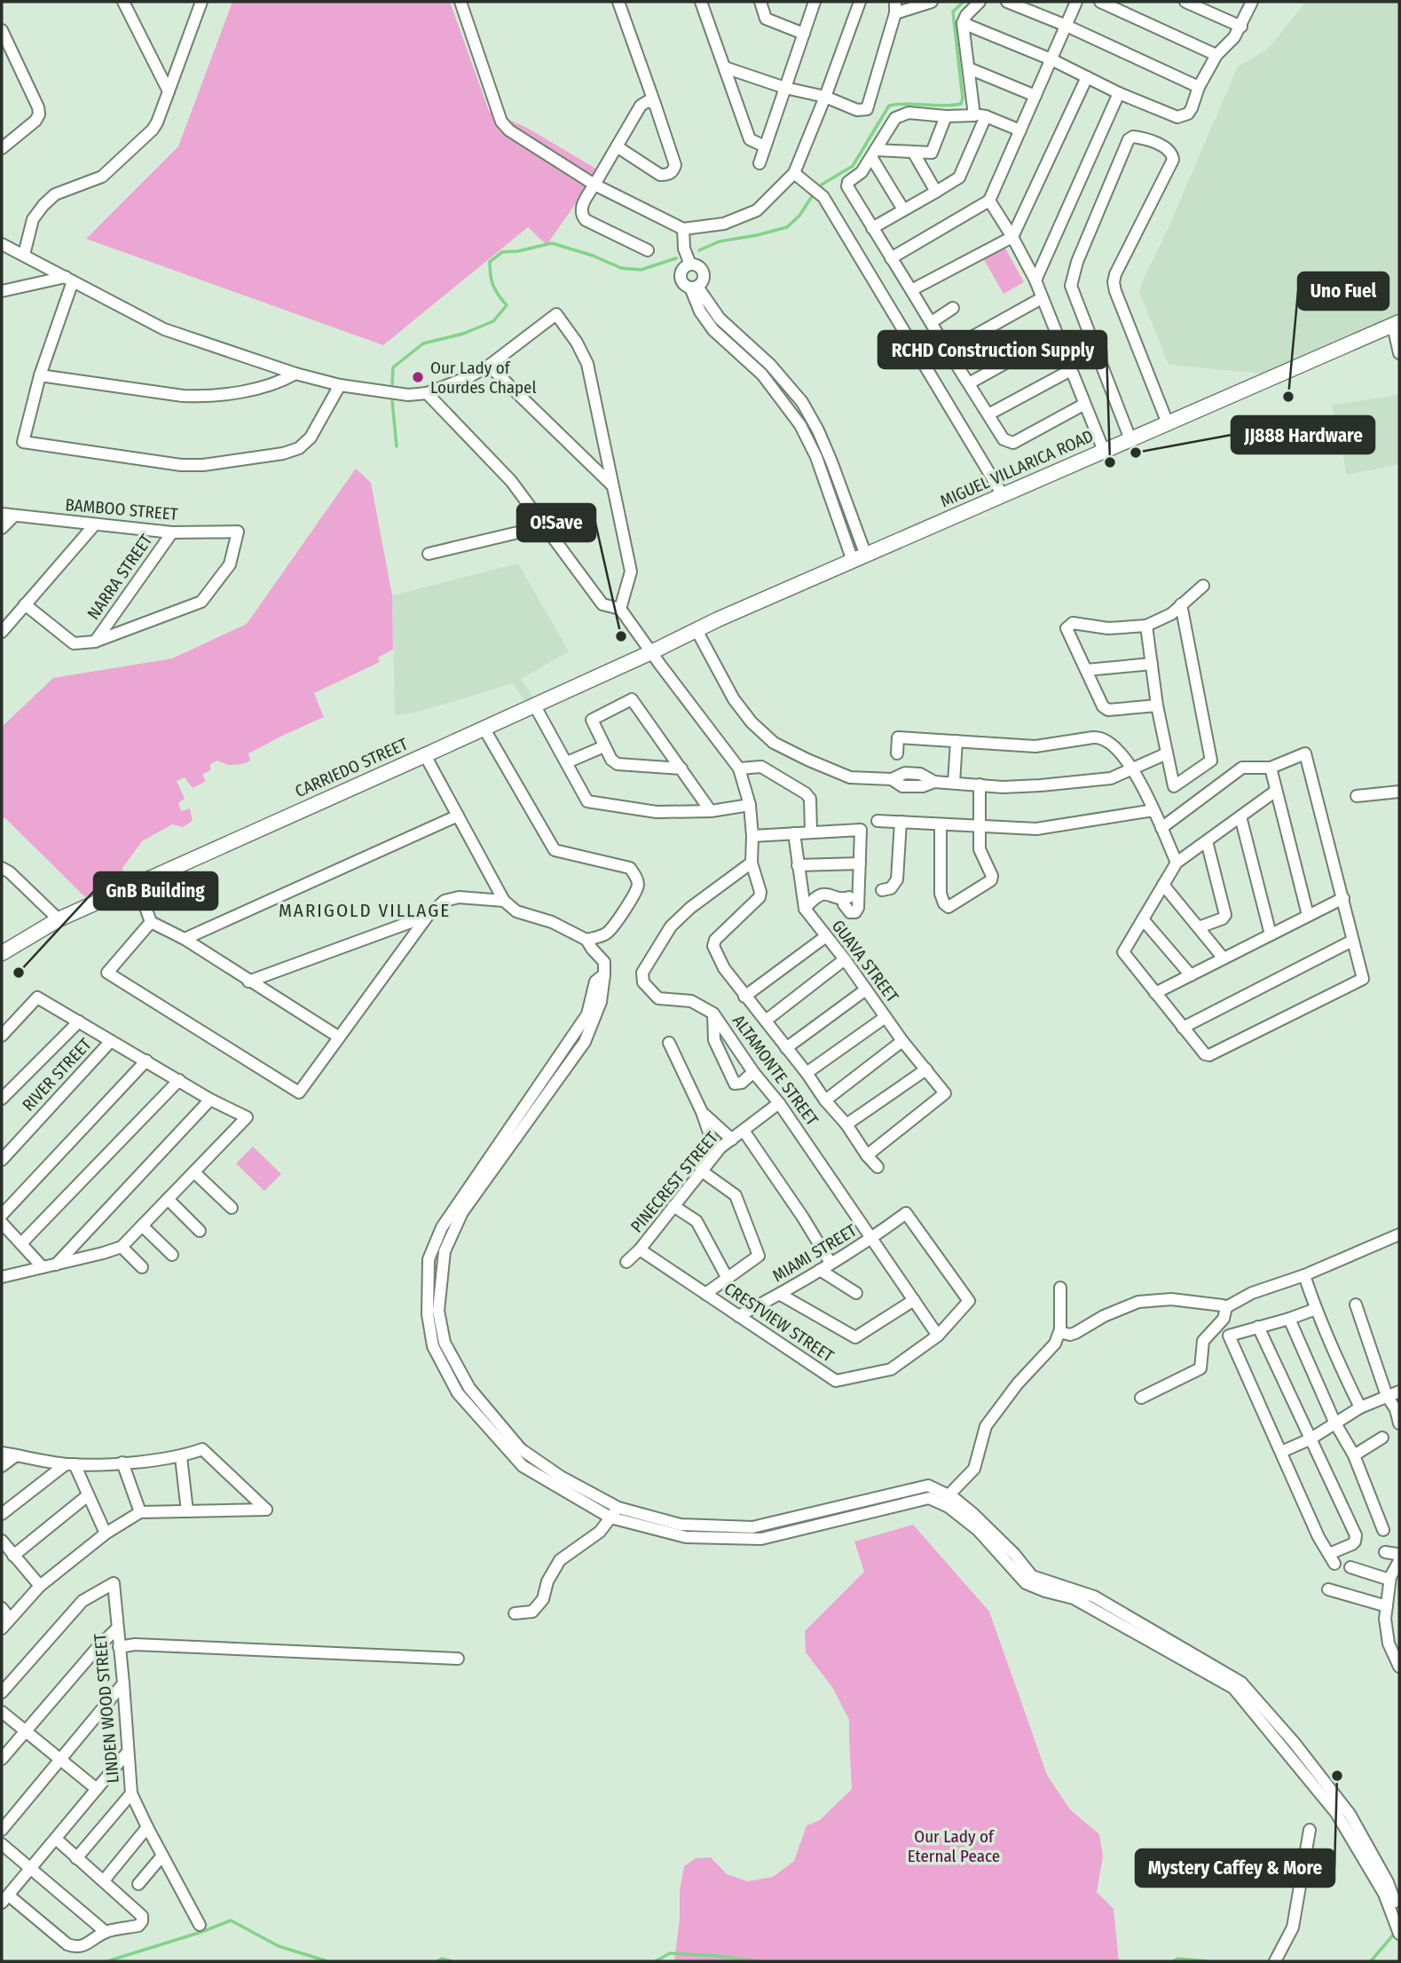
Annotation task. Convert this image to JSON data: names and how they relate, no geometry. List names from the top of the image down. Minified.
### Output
{"streets":{"main road":["MIGUEL VILLARICA ROAD","CARRIEDO STREET"],"street":["BAMBOO STREET","NARRA STREET","GUAVA STREET","ALTAMONTE STREET","RIVER STREET","PINECREST STREET","MIAMI STREET","CRESTVIEW STREET","LINDEN WOOD STREET"]},"crossings":[["MIGUEL VILLARICA ROAD","CARRIEDO STREET"],["BAMBOO STREET","NARRA STREET"],["ALTAMONTE STREET","PINECREST STREET"],["ALTAMONTE STREET","MIAMI STREET"],["ALTAMONTE STREET","CRESTVIEW STREET"],["PINECREST STREET","CRESTVIEW STREET"],["MIAMI STREET","CRESTVIEW STREET"]],"districts":["MARIGOLD VILLAGE"],"parks":["Our Lady of Eternal Peace"],"places":["Our Lady of Lourdes Chapel","Uno Fuel","JJ888 Hardware","RCHD Construction Supply","O!Save","GnB Building","Mystery Caffey & More"]}
